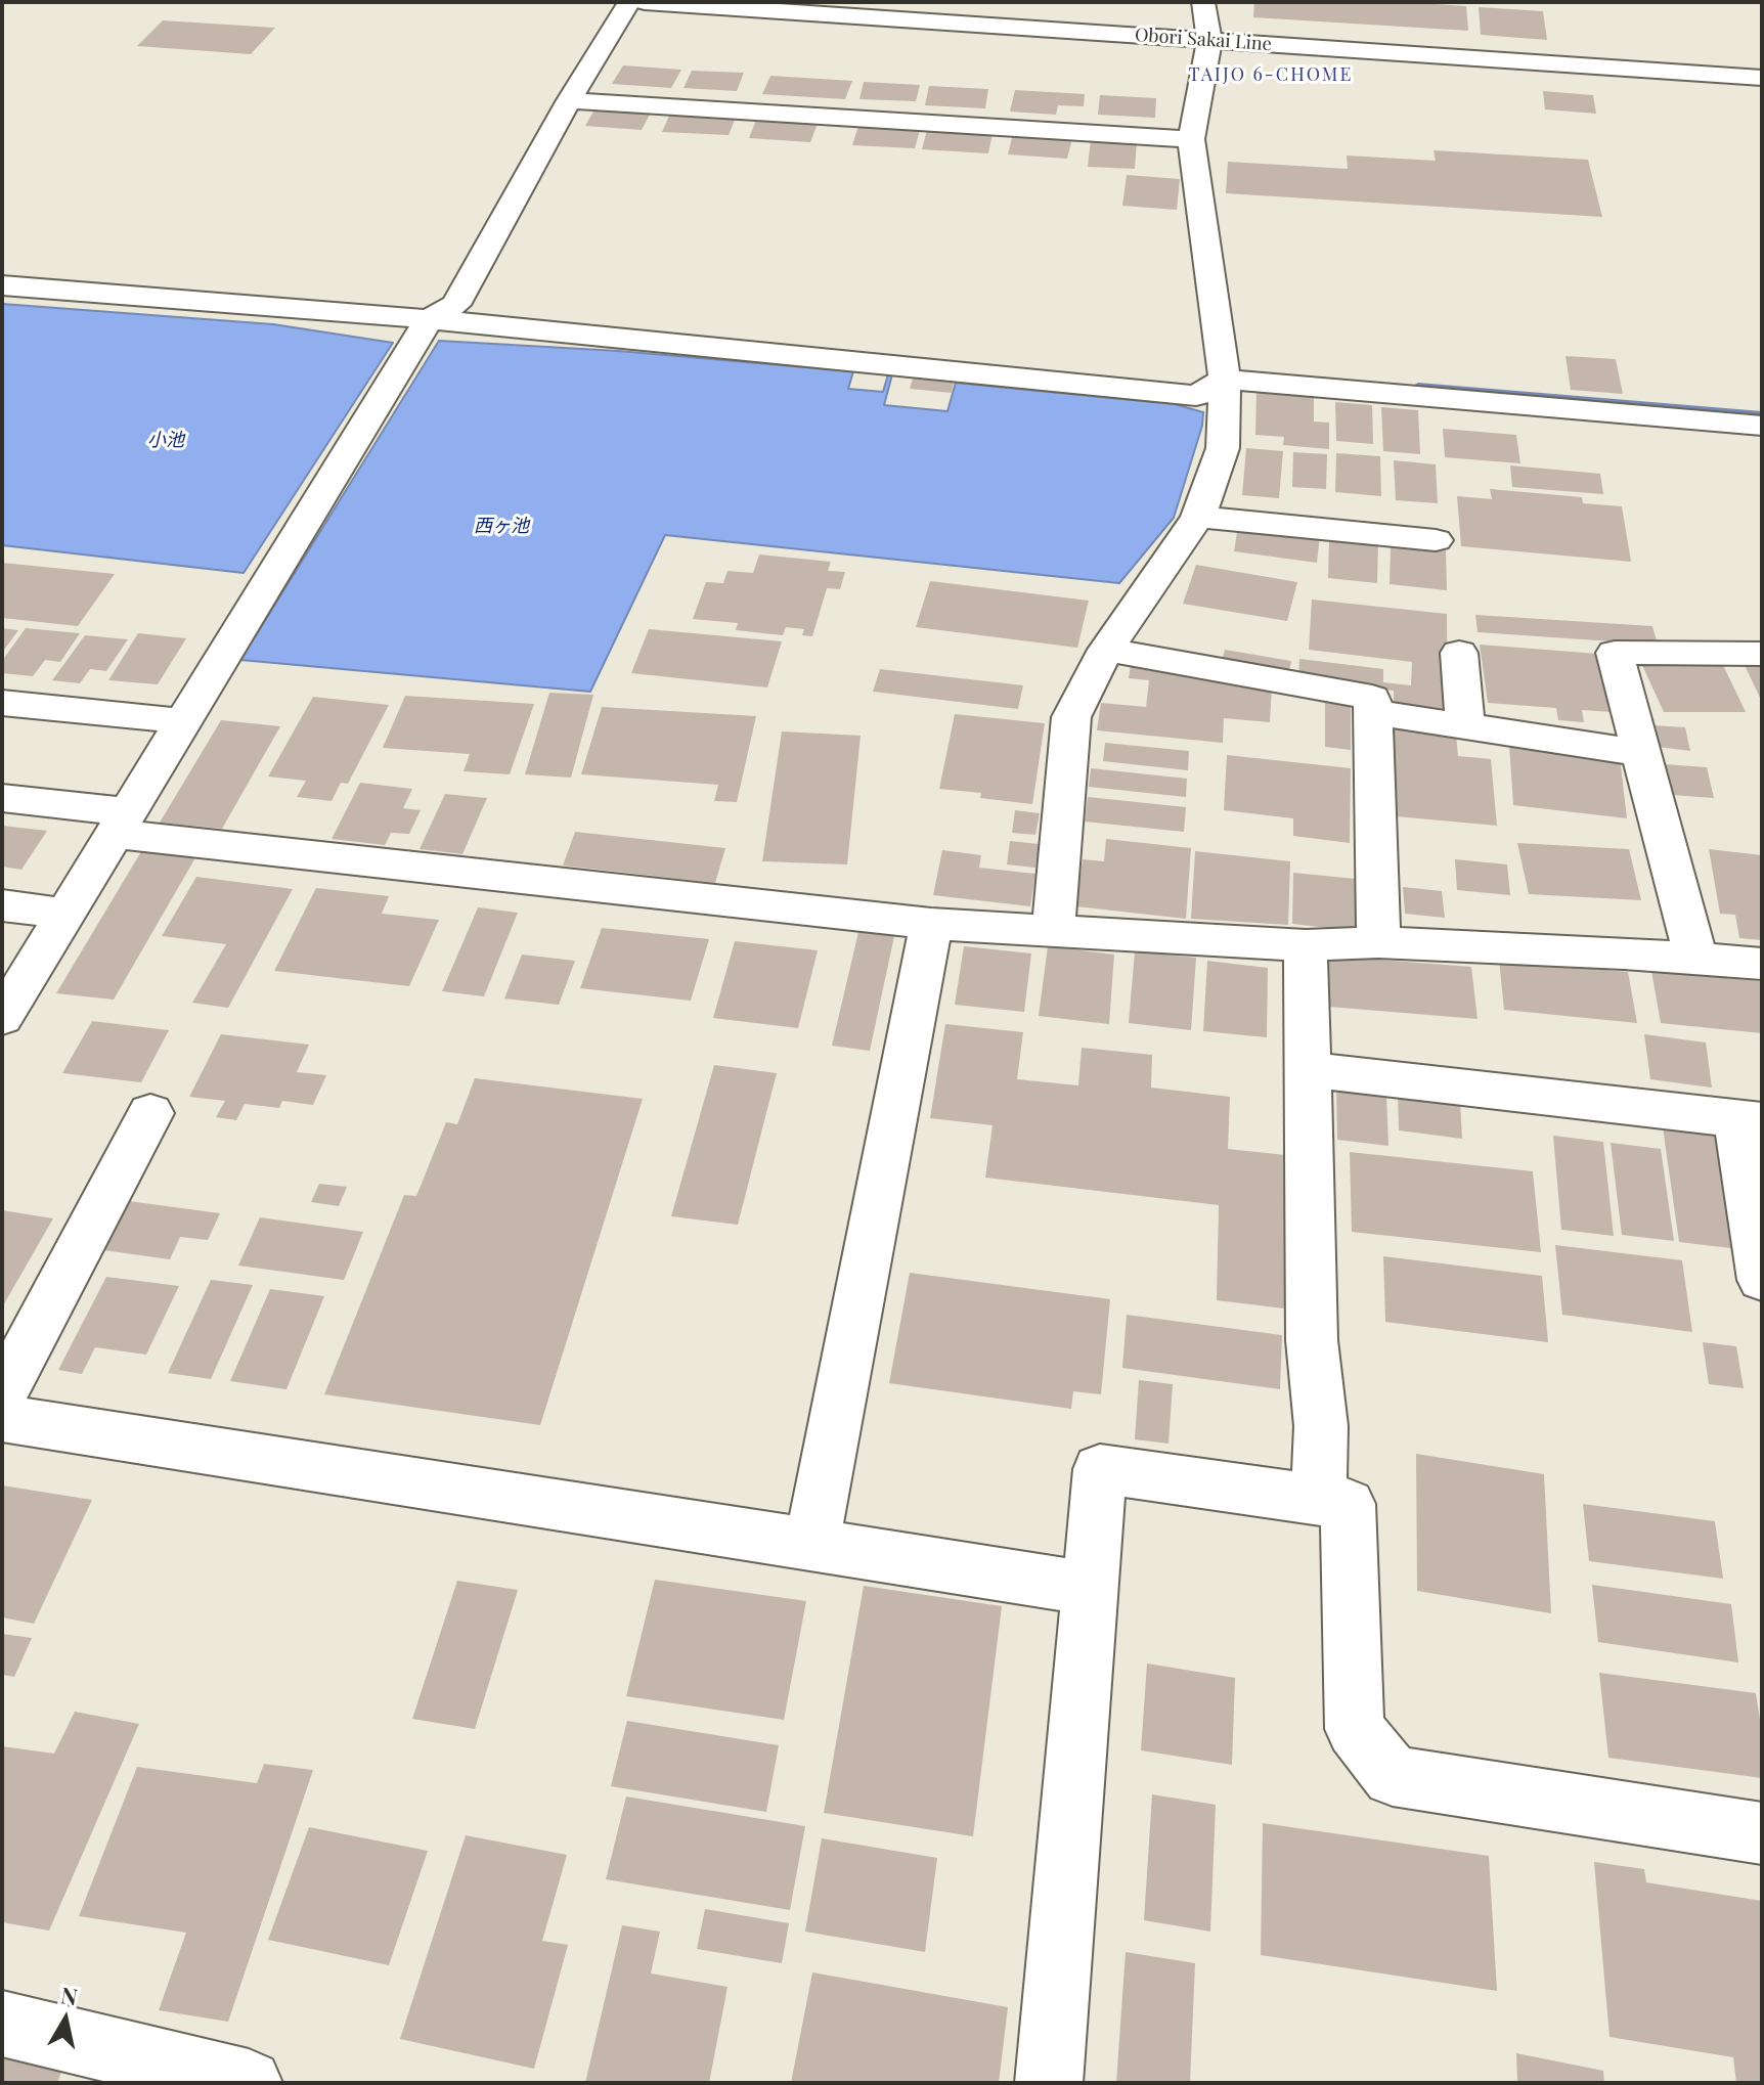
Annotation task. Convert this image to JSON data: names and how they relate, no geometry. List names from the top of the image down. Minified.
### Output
{"streets":{"street":["Obori Sakai Line"]},"districts":["TAIJO 6-CHOME"],"water":["小池","西ヶ池"],"north":"top"}
